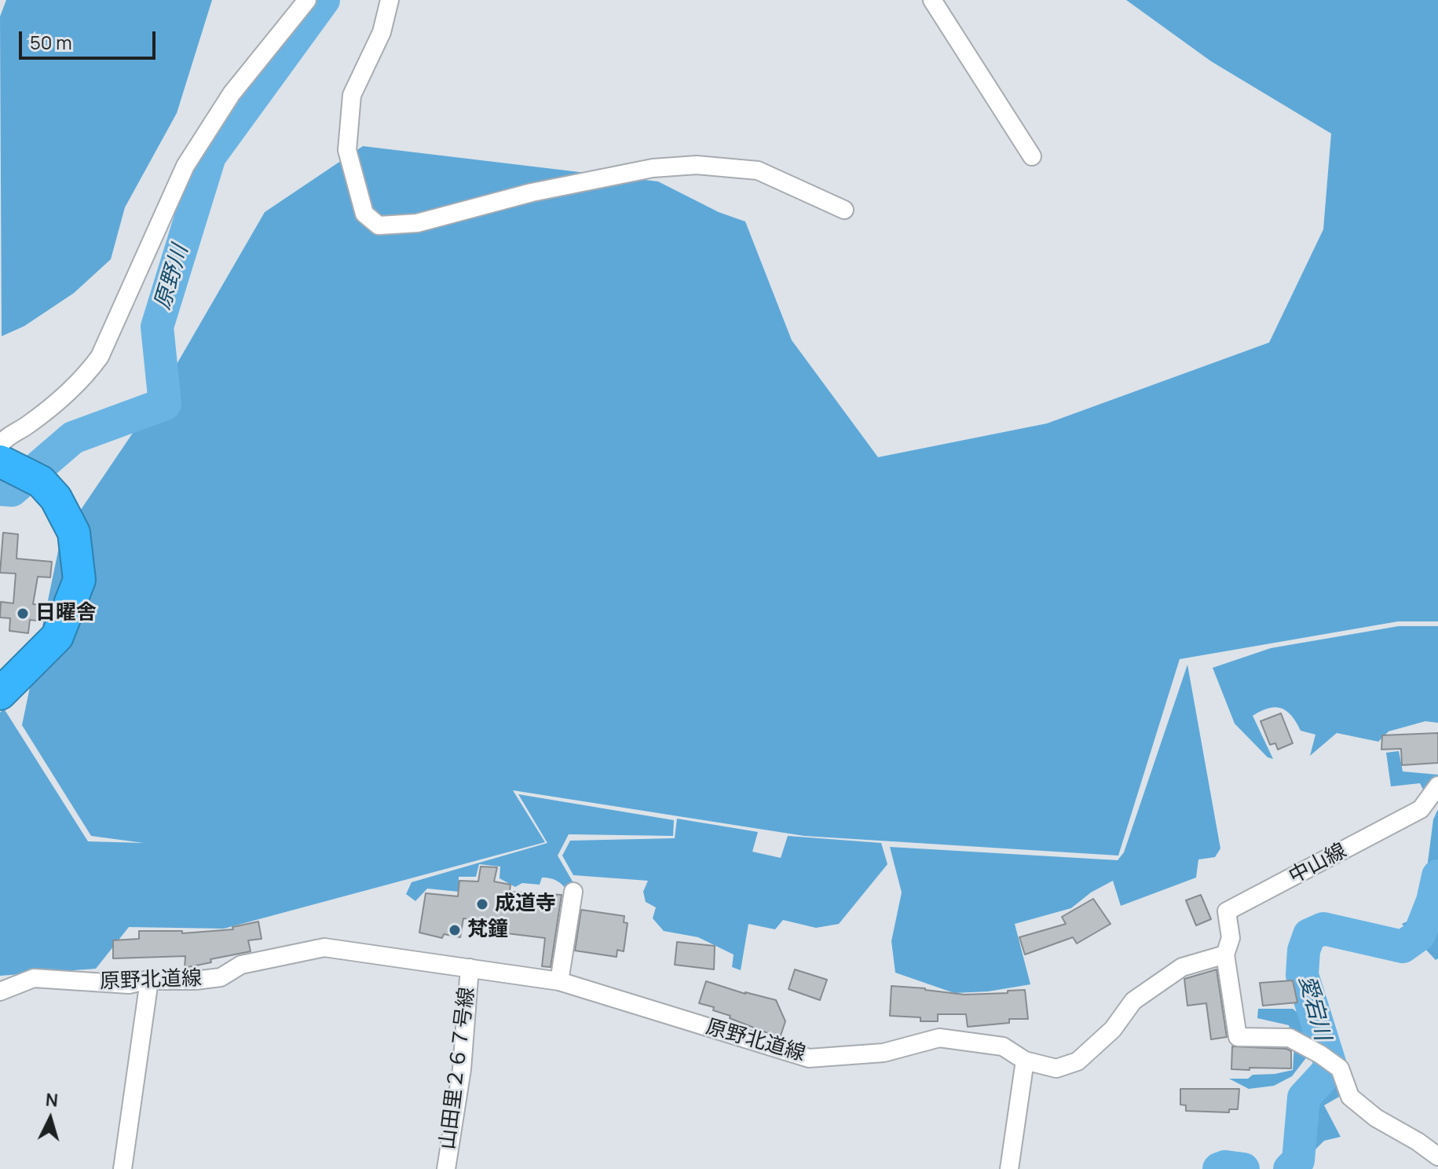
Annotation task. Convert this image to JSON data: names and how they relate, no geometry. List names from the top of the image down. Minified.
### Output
{"streets":{"street":["中山線","原野北道線","山田里２６７号線"]},"crossings":[["中山線","原野北道線"],["原野北道線","山田里２６７号線"]],"water":["原野川","愛宕川"],"places":["日曜舎","成道寺","梵鐘"],"scale_bar":"50 m","north":"top"}
